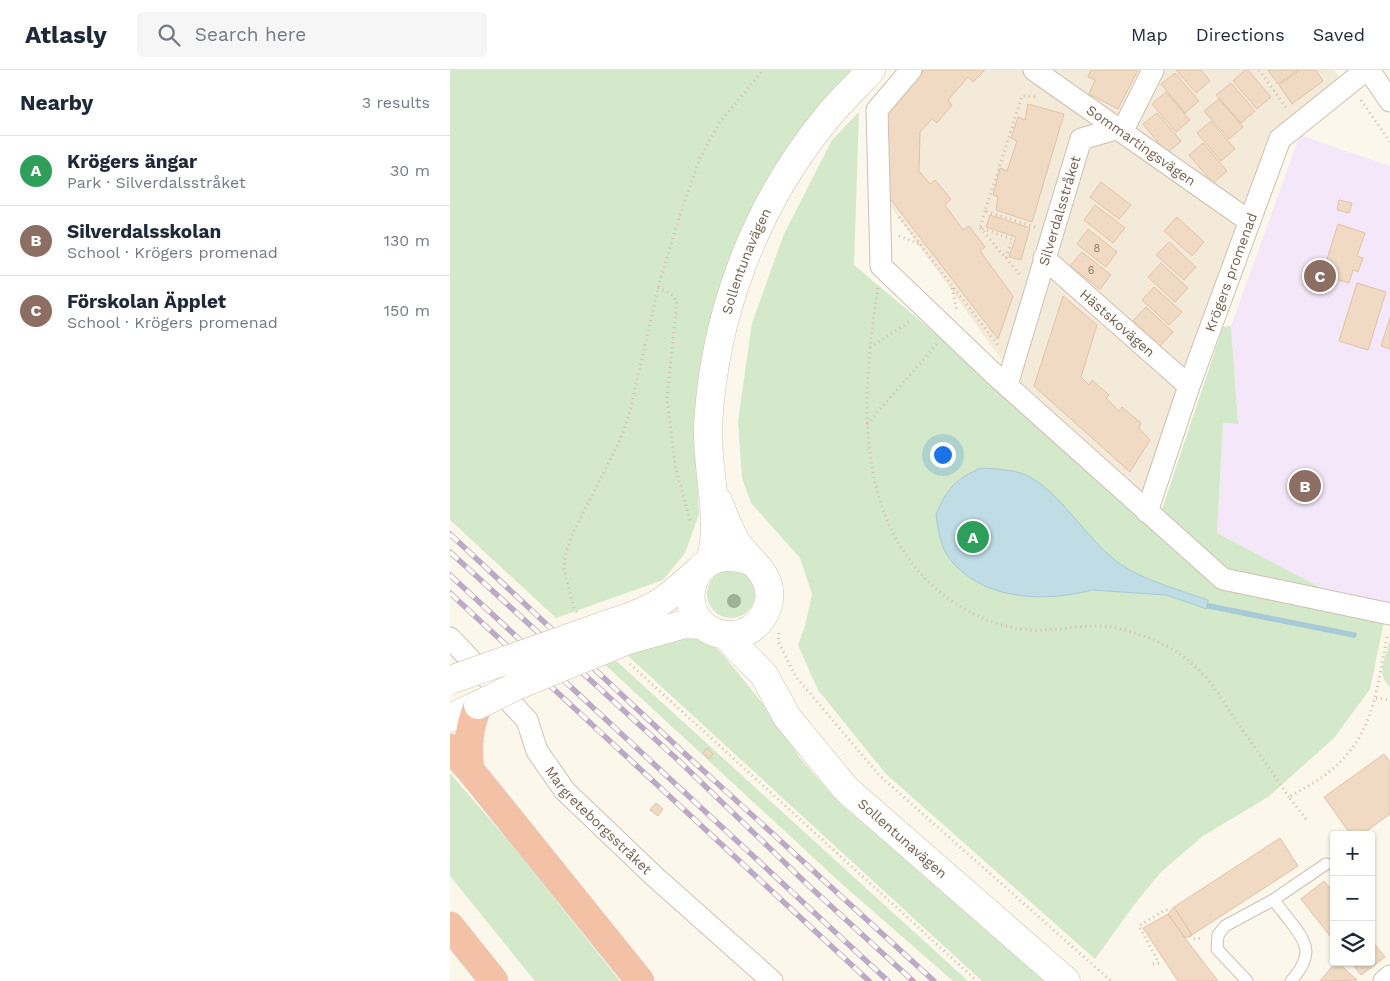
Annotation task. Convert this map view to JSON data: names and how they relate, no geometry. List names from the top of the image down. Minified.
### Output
{"streets":{"street":["Sommartingsvägen","Silverdalsstråket","Sollentunavägen","Krögers promenad","Hästskovägen","Margreteborgsstråket"]},"crossings":[["Sommartingsvägen","Silverdalsstråket"],["Sommartingsvägen","Krögers promenad"],["Silverdalsstråket","Hästskovägen"],["Krögers promenad","Hästskovägen"]],"house_numbers":["8","6"],"page":{"header":"Atlasly","search":"Search here","nav":["Map","Directions","Saved"],"heading":["Nearby","3 results"],"list":[{"mark":"A","name":"Krögers ängar","note":"Park · Silverdalsstråket","value":"30 m"},{"mark":"B","name":"Silverdalsskolan","note":"School · Krögers promenad","value":"130 m"},{"mark":"C","name":"Förskolan Äpplet","note":"School · Krögers promenad","value":"150 m"}],"pins":["C","B","A"],"map_buttons":["+","−"]}}
